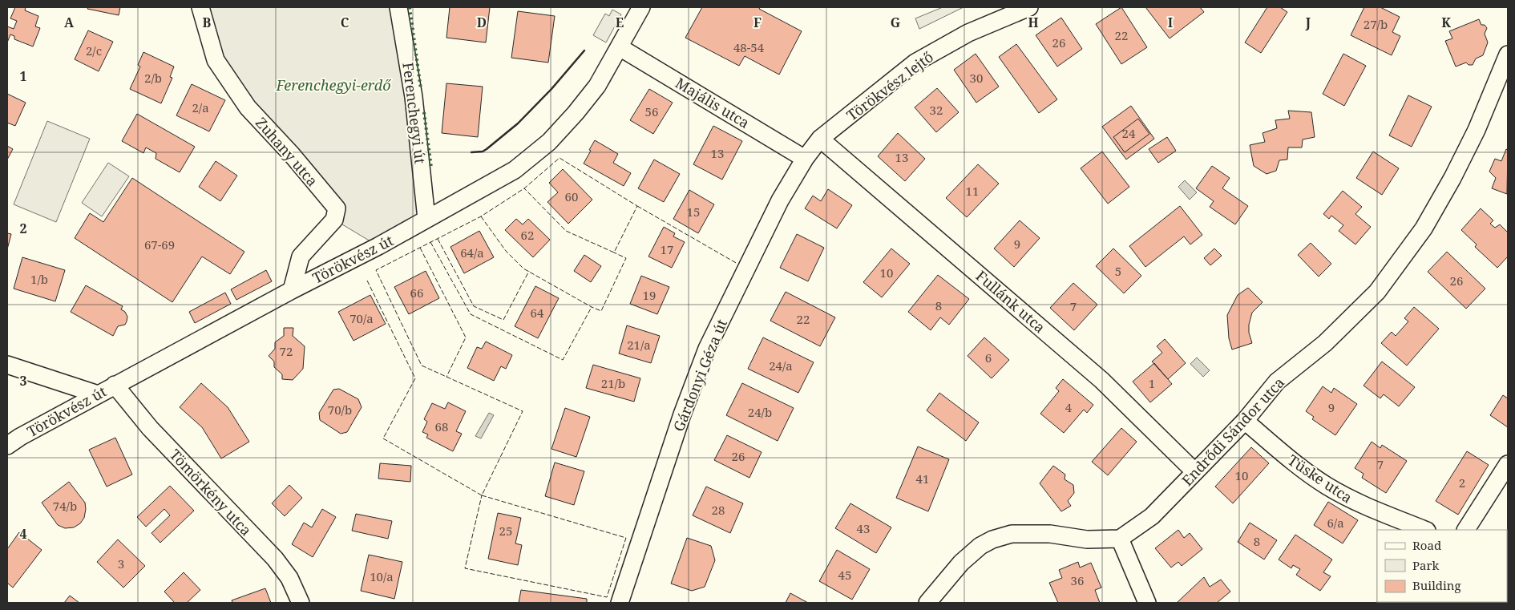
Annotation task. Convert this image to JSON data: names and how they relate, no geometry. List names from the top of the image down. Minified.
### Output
{"streets":{"street":["Törökvész lejtő","Majális utca","Ferenchegyi út","Zuhany utca","Törökvész út","Fullánk utca","Gárdonyi Géza út","Endrődi Sándor utca","Tüske utca","Tömörkény utca"]},"crossings":[["Törökvész lejtő","Majális utca"],["Törökvész lejtő","Fullánk utca"],["Törökvész lejtő","Gárdonyi Géza út"],["Majális utca","Törökvész út"],["Majális utca","Gárdonyi Géza út"],["Ferenchegyi út","Törökvész út"],["Zuhany utca","Törökvész út"],["Törökvész út","Tömörkény utca"],["Fullánk utca","Endrődi Sándor utca"],["Endrődi Sándor utca","Tüske utca"]],"parks":["Ferenchegyi-erdő"],"house_numbers":["27/b","22","26","48-54","2/c","2/b","30","2/a","32","56","24","13","13","11","60","15","62","9","67-69","17","64/a","5","10","1/b","26","66","19","8","7","64","70/a","22","21/a","72","6","24/a","21/b","1","4","9","70/b","24/b","68","26","7","10","41","2","74/b","28","6/a","43","25","8","3","45","10/a","36"],"legend":["Road","Park","Building"],"grid":{"columns":["A","B","C","D","E","F","G","H","I","J","K"],"rows":["1","2","3","4"]}}
